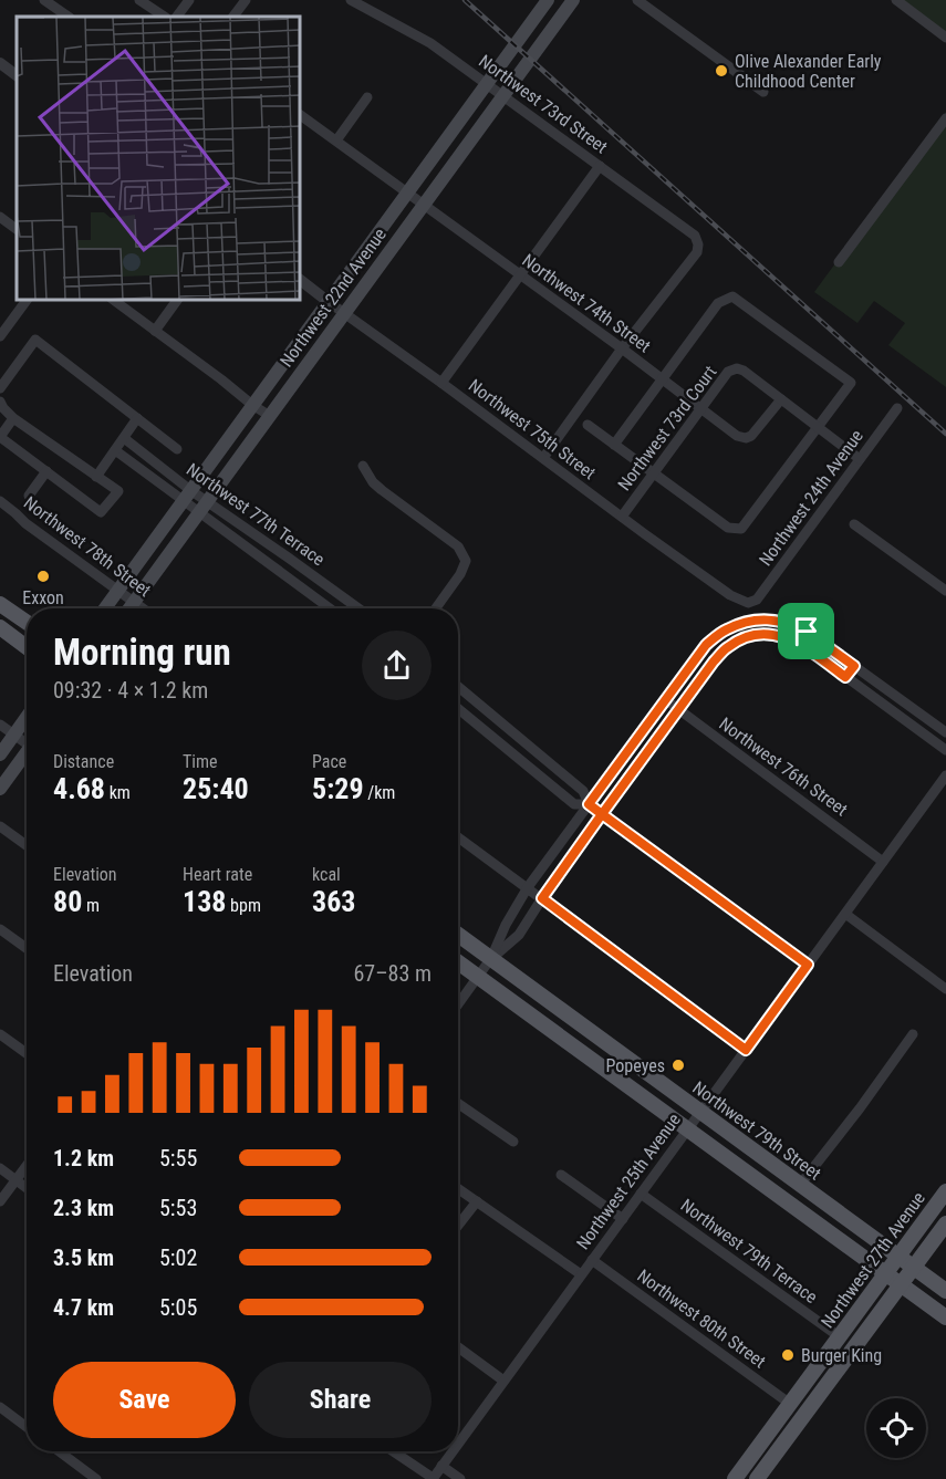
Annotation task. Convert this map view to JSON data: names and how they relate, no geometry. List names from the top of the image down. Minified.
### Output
{"streets":{"main road":["Northwest 22nd Avenue","Northwest 79th Street","Northwest 27th Avenue"],"street":["Northwest 73rd Street","Northwest 74th Street","Northwest 73rd Court","Northwest 75th Street","Northwest 24th Avenue","Northwest 77th Terrace","Northwest 78th Street","Northwest 76th Street","Northwest 25th Avenue","Northwest 79th Terrace","Northwest 80th Street"]},"crossings":[["Northwest 73rd Street","Northwest 22nd Avenue"],["Northwest 73rd Street","Northwest 74th Street"],["Northwest 22nd Avenue","Northwest 74th Street"],["Northwest 22nd Avenue","Northwest 75th Street"],["Northwest 22nd Avenue","Northwest 77th Terrace"],["Northwest 22nd Avenue","Northwest 78th Street"],["Northwest 74th Street","Northwest 73rd Court"],["Northwest 73rd Court","Northwest 75th Street"],["Northwest 75th Street","Northwest 24th Avenue"],["Northwest 76th Street","Northwest 25th Avenue"],["Northwest 79th Street","Northwest 25th Avenue"],["Northwest 79th Street","Northwest 27th Avenue"],["Northwest 25th Avenue","Northwest 79th Terrace"],["Northwest 25th Avenue","Northwest 80th Street"],["Northwest 79th Terrace","Northwest 27th Avenue"],["Northwest 27th Avenue","Northwest 80th Street"]],"places":["Olive Alexander Early Childhood Center","Exxon","Popeyes","Burger King"],"page":{"heading":["Morning run","09:32 · 4 × 1.2 km"],"stats":[["Distance","4.68 km"],["Time","25:40"],["Pace","5:29 /km"],["Elevation","80 m"],["Heart rate","138 bpm"],["kcal","363"]],"chart":["Elevation","67–83 m"],"list":[{"name":"1.2 km","note":"5:55"},{"name":"2.3 km","note":"5:53"},{"name":"3.5 km","note":"5:02"},{"name":"4.7 km","note":"5:05"}],"buttons":["Save","Share"]}}
